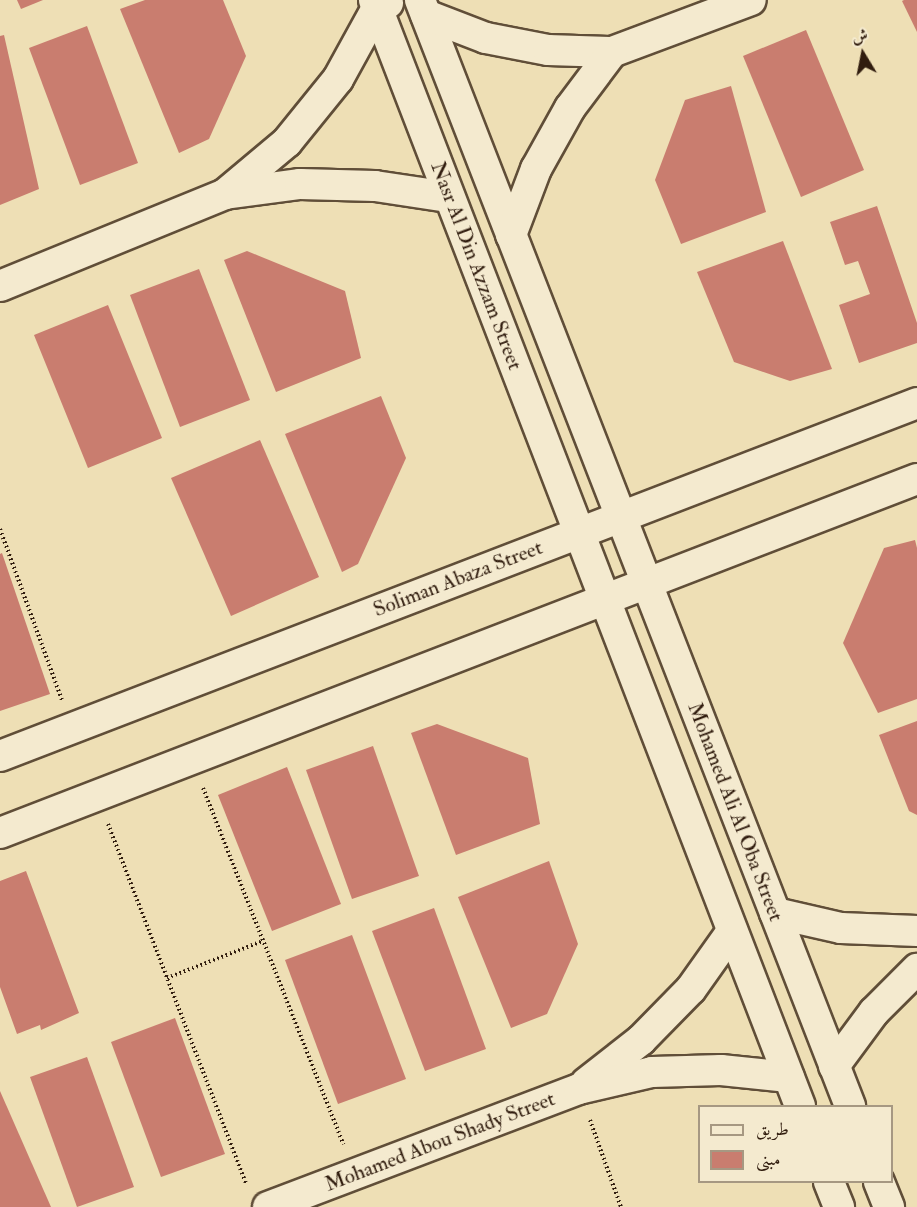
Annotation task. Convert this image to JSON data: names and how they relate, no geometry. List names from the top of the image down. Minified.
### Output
{"streets":{"street":["Nasr Al Din Azzam Street","Soliman Abaza Street","Mohamed Ali Al Oba Street","Mohamed Abou Shady Street"]},"crossings":[["Nasr Al Din Azzam Street","Soliman Abaza Street"],["Nasr Al Din Azzam Street","Mohamed Ali Al Oba Street"],["Soliman Abaza Street","Mohamed Ali Al Oba Street"]],"legend":["طريق","مبنى"],"north":"top"}
